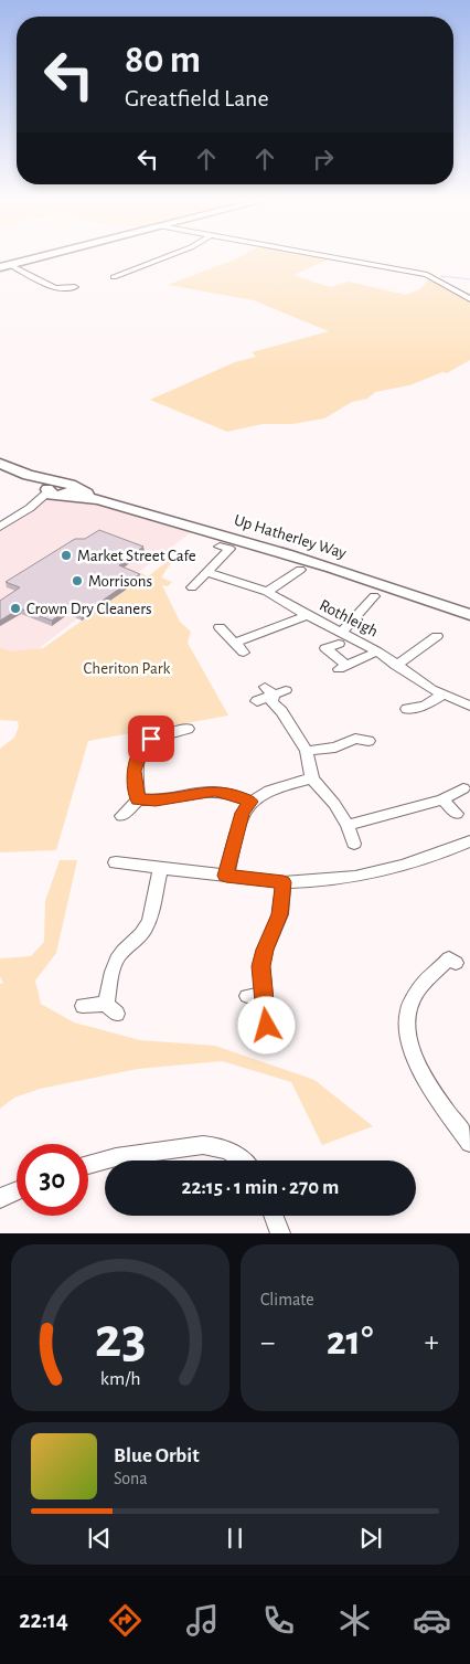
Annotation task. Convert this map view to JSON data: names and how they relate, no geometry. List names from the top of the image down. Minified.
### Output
{"streets":{"street":["Up Hatherley Way","Rothleigh"]},"parks":["Cheriton Park"],"places":["Market Street Cafe","Morrisons","Crown Dry Cleaners"],"page":{"turn":["80 m","Greatfield Lane"],"limit":"30","trip":"22:15 · 1 min · 270 m","tile":"Climate","heat":["−","21°","+"],"song":["Blue Orbit","Sona"],"tabs":"22:14","gauge":["23","km/h"]}}
